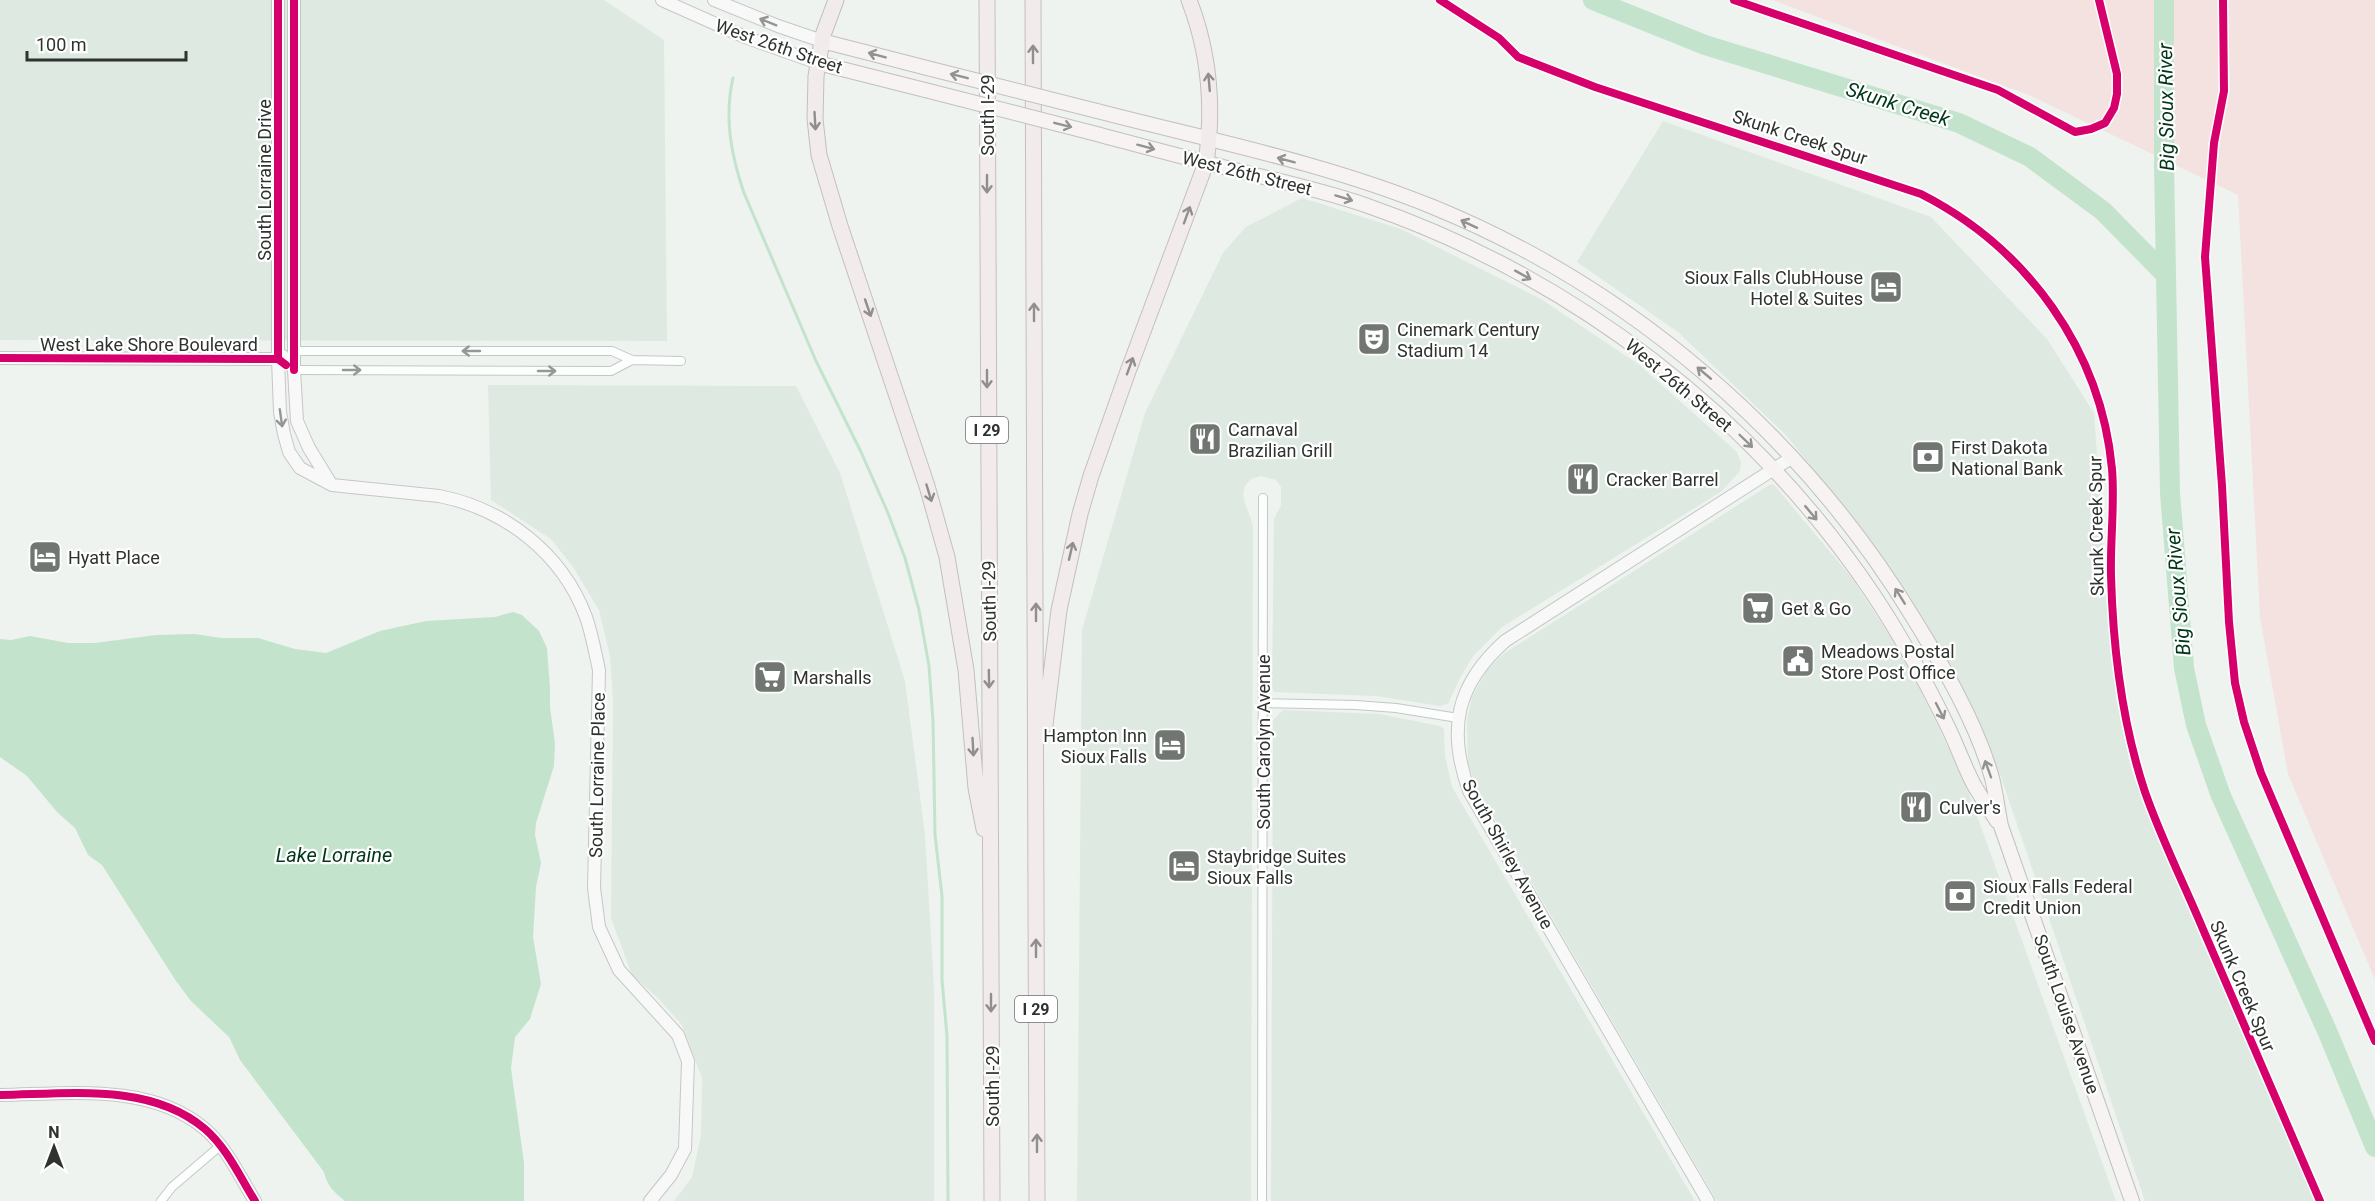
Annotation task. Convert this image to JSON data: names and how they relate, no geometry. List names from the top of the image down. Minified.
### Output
{"streets":{"highway":["South I-29","I 29"],"main road":["West 26th Street","South Louise Avenue"],"street":["South Lorraine Drive","West Lake Shore Boulevard","South Carolyn Avenue","South Lorraine Place","South Shirley Avenue"],"cycle path":["Skunk Creek Spur"]},"crossings":[["West 26th Street","South Shirley Avenue"],["West 26th Street","South Louise Avenue"],["South Lorraine Drive","West Lake Shore Boulevard"],["South Lorraine Drive","South Lorraine Place"],["West Lake Shore Boulevard","South Lorraine Place"],["South Shirley Avenue","South Louise Avenue"]],"water":["Skunk Creek","Big Sioux River","Lake Lorraine"],"places":{"hotel":["Sioux Falls ClubHouse Hotel & Suites","Hyatt Place","Hampton Inn Sioux Falls","Staybridge Suites Sioux Falls"],"theatre":["Cinemark Century Stadium 14"],"restaurant":["Carnaval Brazilian Grill","Cracker Barrel","Culver's"],"bank":["First Dakota National Bank","Sioux Falls Federal Credit Union"],"supermarket":["Get & Go","Marshalls"],"public building":["Meadows Postal Store Post Office"]},"scale_bar":"100 m","north":"top"}
